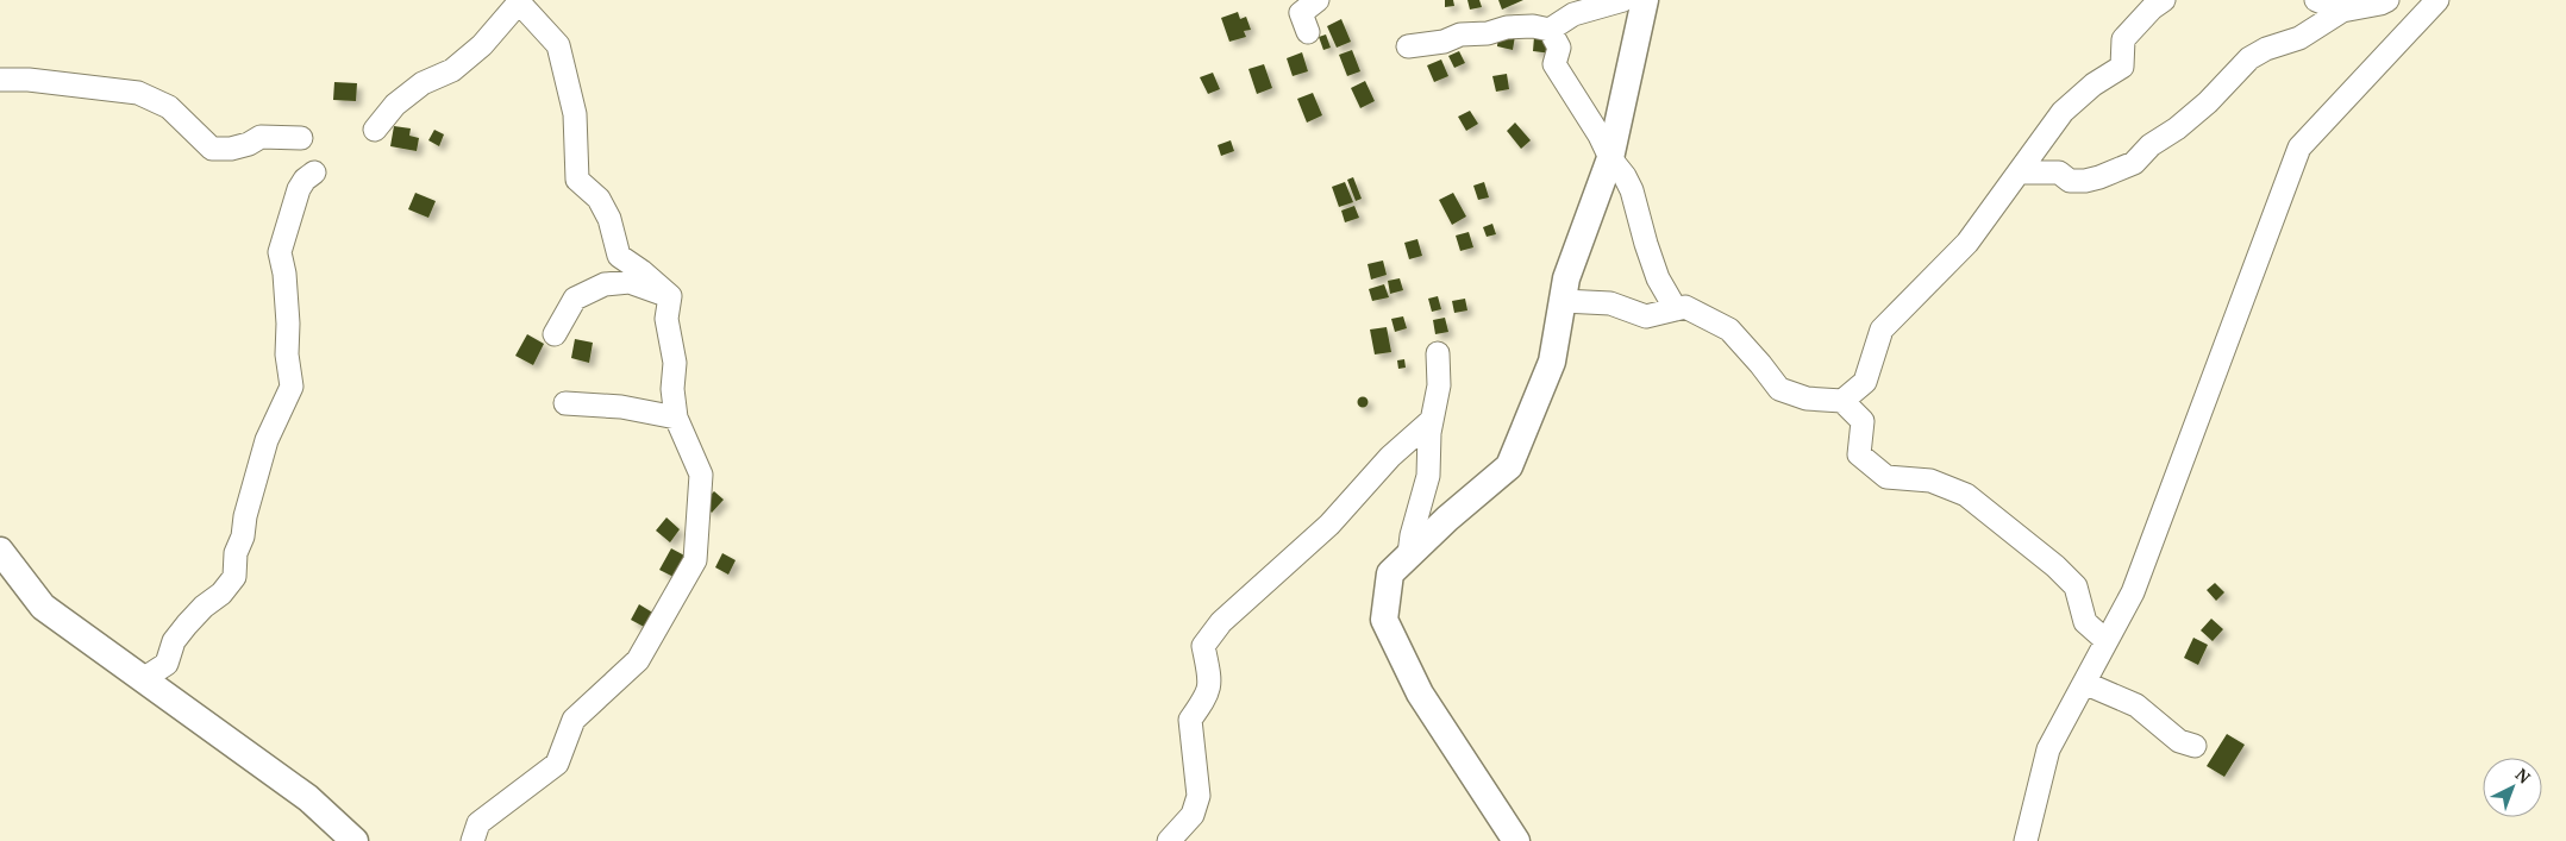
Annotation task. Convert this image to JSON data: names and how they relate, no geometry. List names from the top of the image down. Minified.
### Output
{"north":"top right"}
